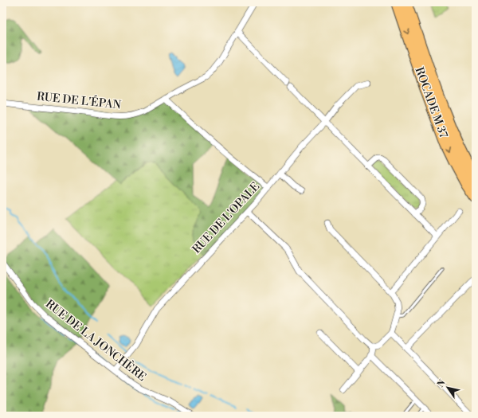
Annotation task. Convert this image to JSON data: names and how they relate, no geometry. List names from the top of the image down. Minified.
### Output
{"streets":{"highway":["ROCADE M 37"],"street":["RUE DE L'ÉPAN","RUE DE L'OPALE","RUE DE LA JONCHÈRE"]},"crossings":[["RUE DE L'ÉPAN","RUE DE L'OPALE"],["RUE DE L'OPALE","RUE DE LA JONCHÈRE"]],"north":"top left"}
